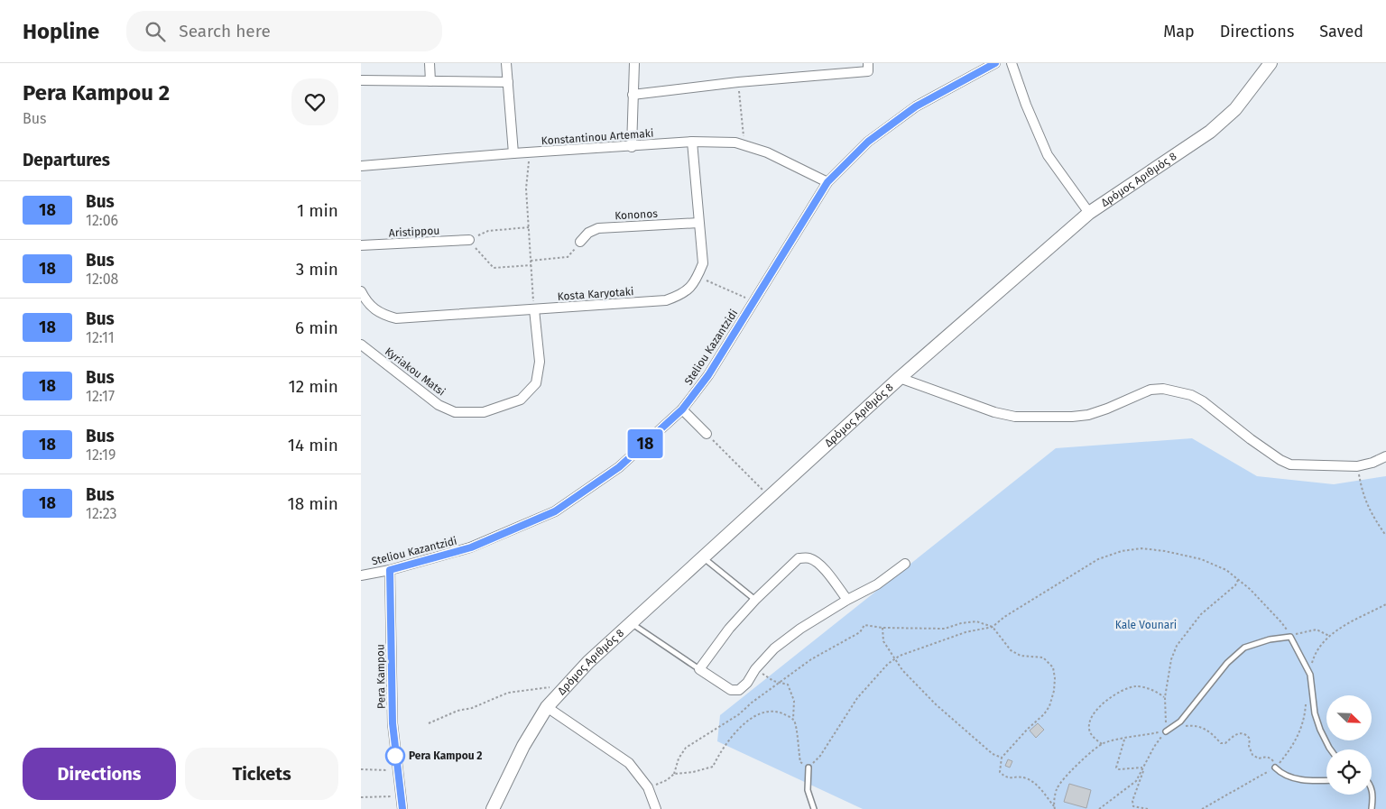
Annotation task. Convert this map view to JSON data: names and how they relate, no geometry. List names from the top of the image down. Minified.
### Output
{"streets":{"street":["Konstantinou Artemaki","Δρόμος Αριθμός 8","Kononos","Aristippou","Kosta Karyotaki","Steliou Kazantzidi","Kyriakou Matsi","Pera Kampou"]},"crossings":[["Konstantinou Artemaki","Kosta Karyotaki"],["Konstantinou Artemaki","Steliou Kazantzidi"],["Kononos","Kosta Karyotaki"],["Kosta Karyotaki","Kyriakou Matsi"],["Steliou Kazantzidi","Pera Kampou"]],"parks":["Kale Vounari"],"places":["Pera Kampou 2"],"lines":["bus line 18"],"north":"bottom right","page":{"header":"Hopline","search":"Search here","nav":["Map","Directions","Saved"],"heading":[["Pera Kampou 2","Bus"],"Departures"],"on_map":"18","list":[{"mark":"18","name":"Bus","note":"12:06","value":"1 min"},{"mark":"18","name":"Bus","note":"12:08","value":"3 min"},{"mark":"18","name":"Bus","note":"12:11","value":"6 min"},{"mark":"18","name":"Bus","note":"12:17","value":"12 min"},{"mark":"18","name":"Bus","note":"12:19","value":"14 min"},{"mark":"18","name":"Bus","note":"12:23","value":"18 min"}],"buttons":["Directions","Tickets"]}}
